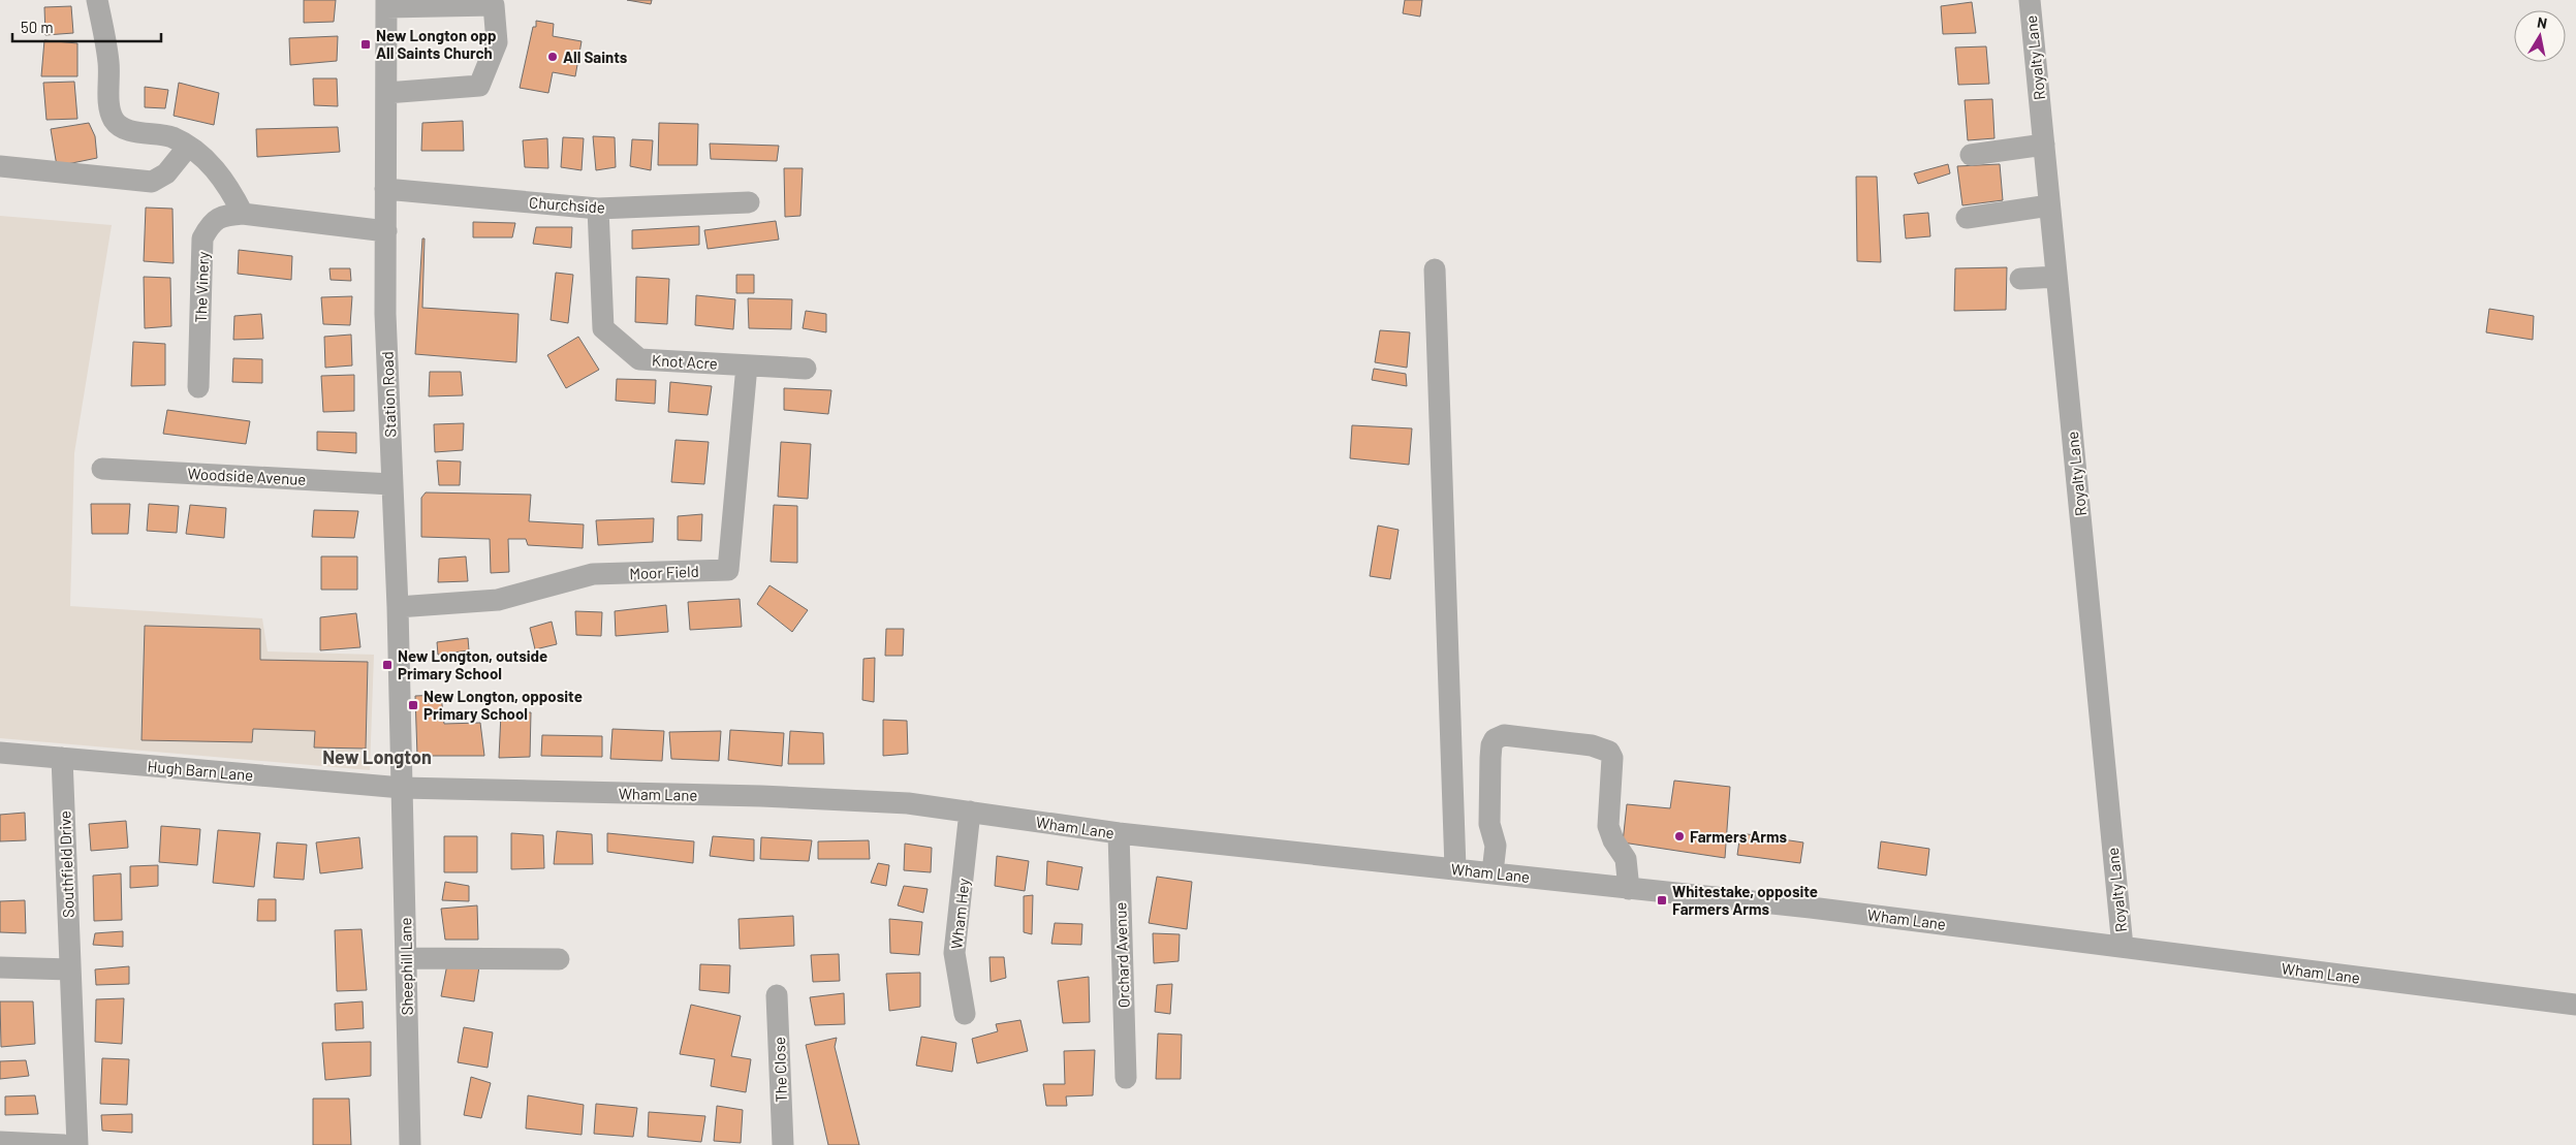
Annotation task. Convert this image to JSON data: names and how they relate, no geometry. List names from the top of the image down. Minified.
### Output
{"streets":{"street":["Royalty Lane","Churchside","The Vinery","Knot Acre","Station Road","Woodside Avenue","Moor Field","Hugh Barn Lane","Wham Lane","Southfield Drive","Wham Hey","Orchard Avenue","Sheephill Lane","The Close"]},"crossings":[["Royalty Lane","Wham Lane"],["Churchside","Knot Acre"],["Churchside","Station Road"],["The Vinery","Station Road"],["Knot Acre","Moor Field"],["Station Road","Woodside Avenue"],["Station Road","Moor Field"],["Station Road","Hugh Barn Lane"],["Station Road","Wham Lane"],["Station Road","Sheephill Lane"],["Hugh Barn Lane","Wham Lane"],["Hugh Barn Lane","Southfield Drive"],["Hugh Barn Lane","Sheephill Lane"],["Wham Lane","Wham Hey"],["Wham Lane","Orchard Avenue"],["Wham Lane","Sheephill Lane"]],"districts":["New Longton"],"places":{"transit":["New Longton opp All Saints Church","New Longton, outside Primary School","New Longton, opposite Primary School","Whitestake, opposite Farmers Arms"],"other":["All Saints","Farmers Arms"]},"scale_bar":"50 m","north":"top"}
